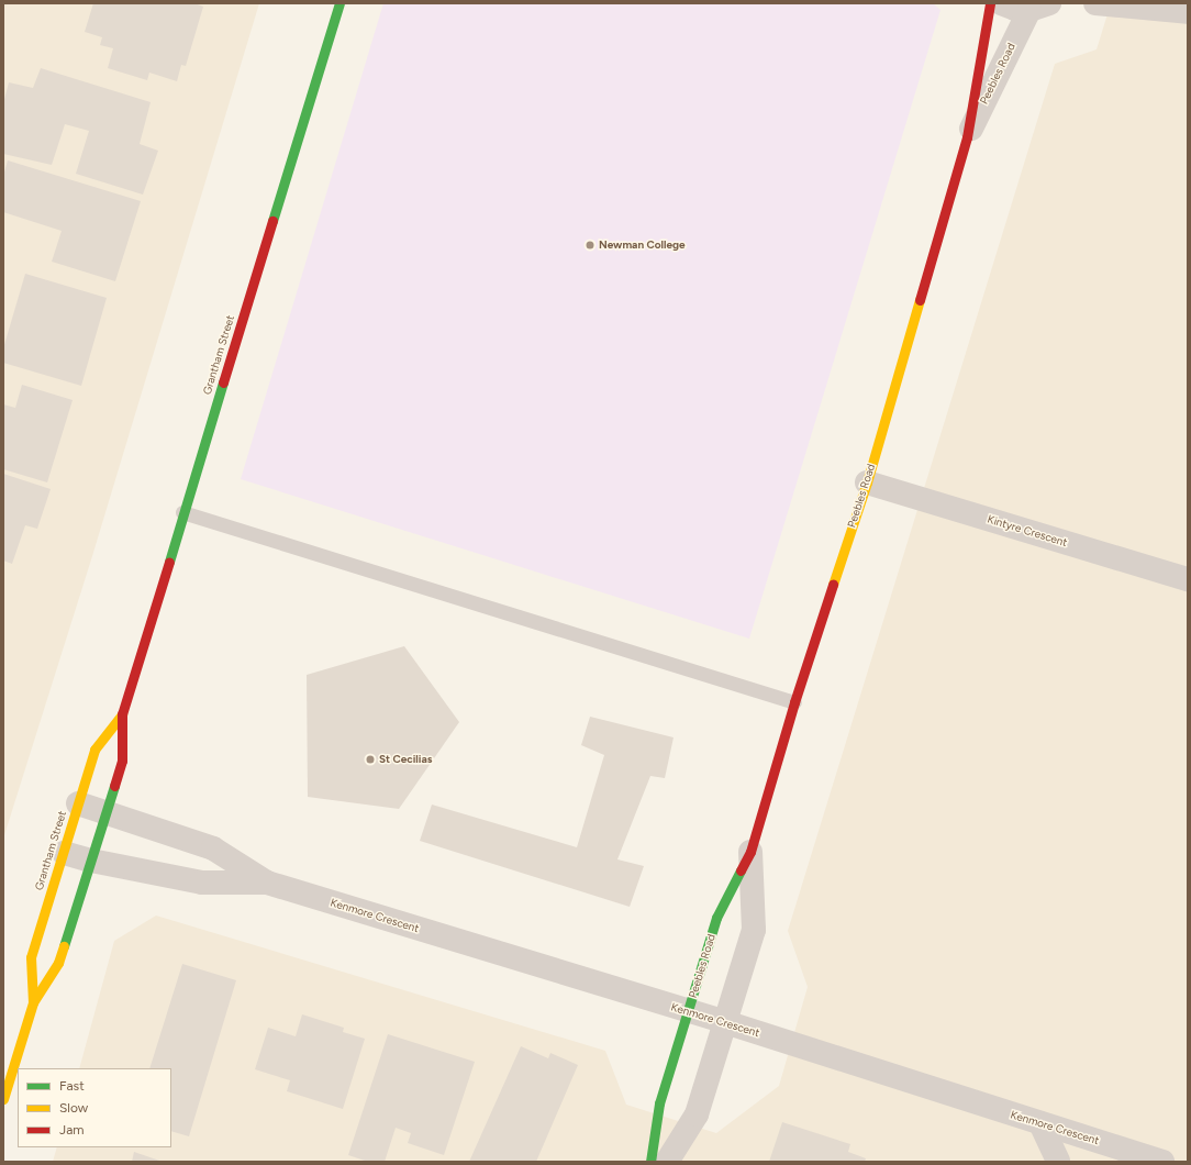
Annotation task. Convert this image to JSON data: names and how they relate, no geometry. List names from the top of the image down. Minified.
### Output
{"streets":{"main road":["Peebles Road","Grantham Street"],"street":["Kintyre Crescent","Kenmore Crescent"]},"crossings":[["Peebles Road","Kintyre Crescent"],["Peebles Road","Kenmore Crescent"],["Grantham Street","Kenmore Crescent"]],"places":["Newman College","St Cecilias"],"legend":["Fast","Slow","Jam"]}
